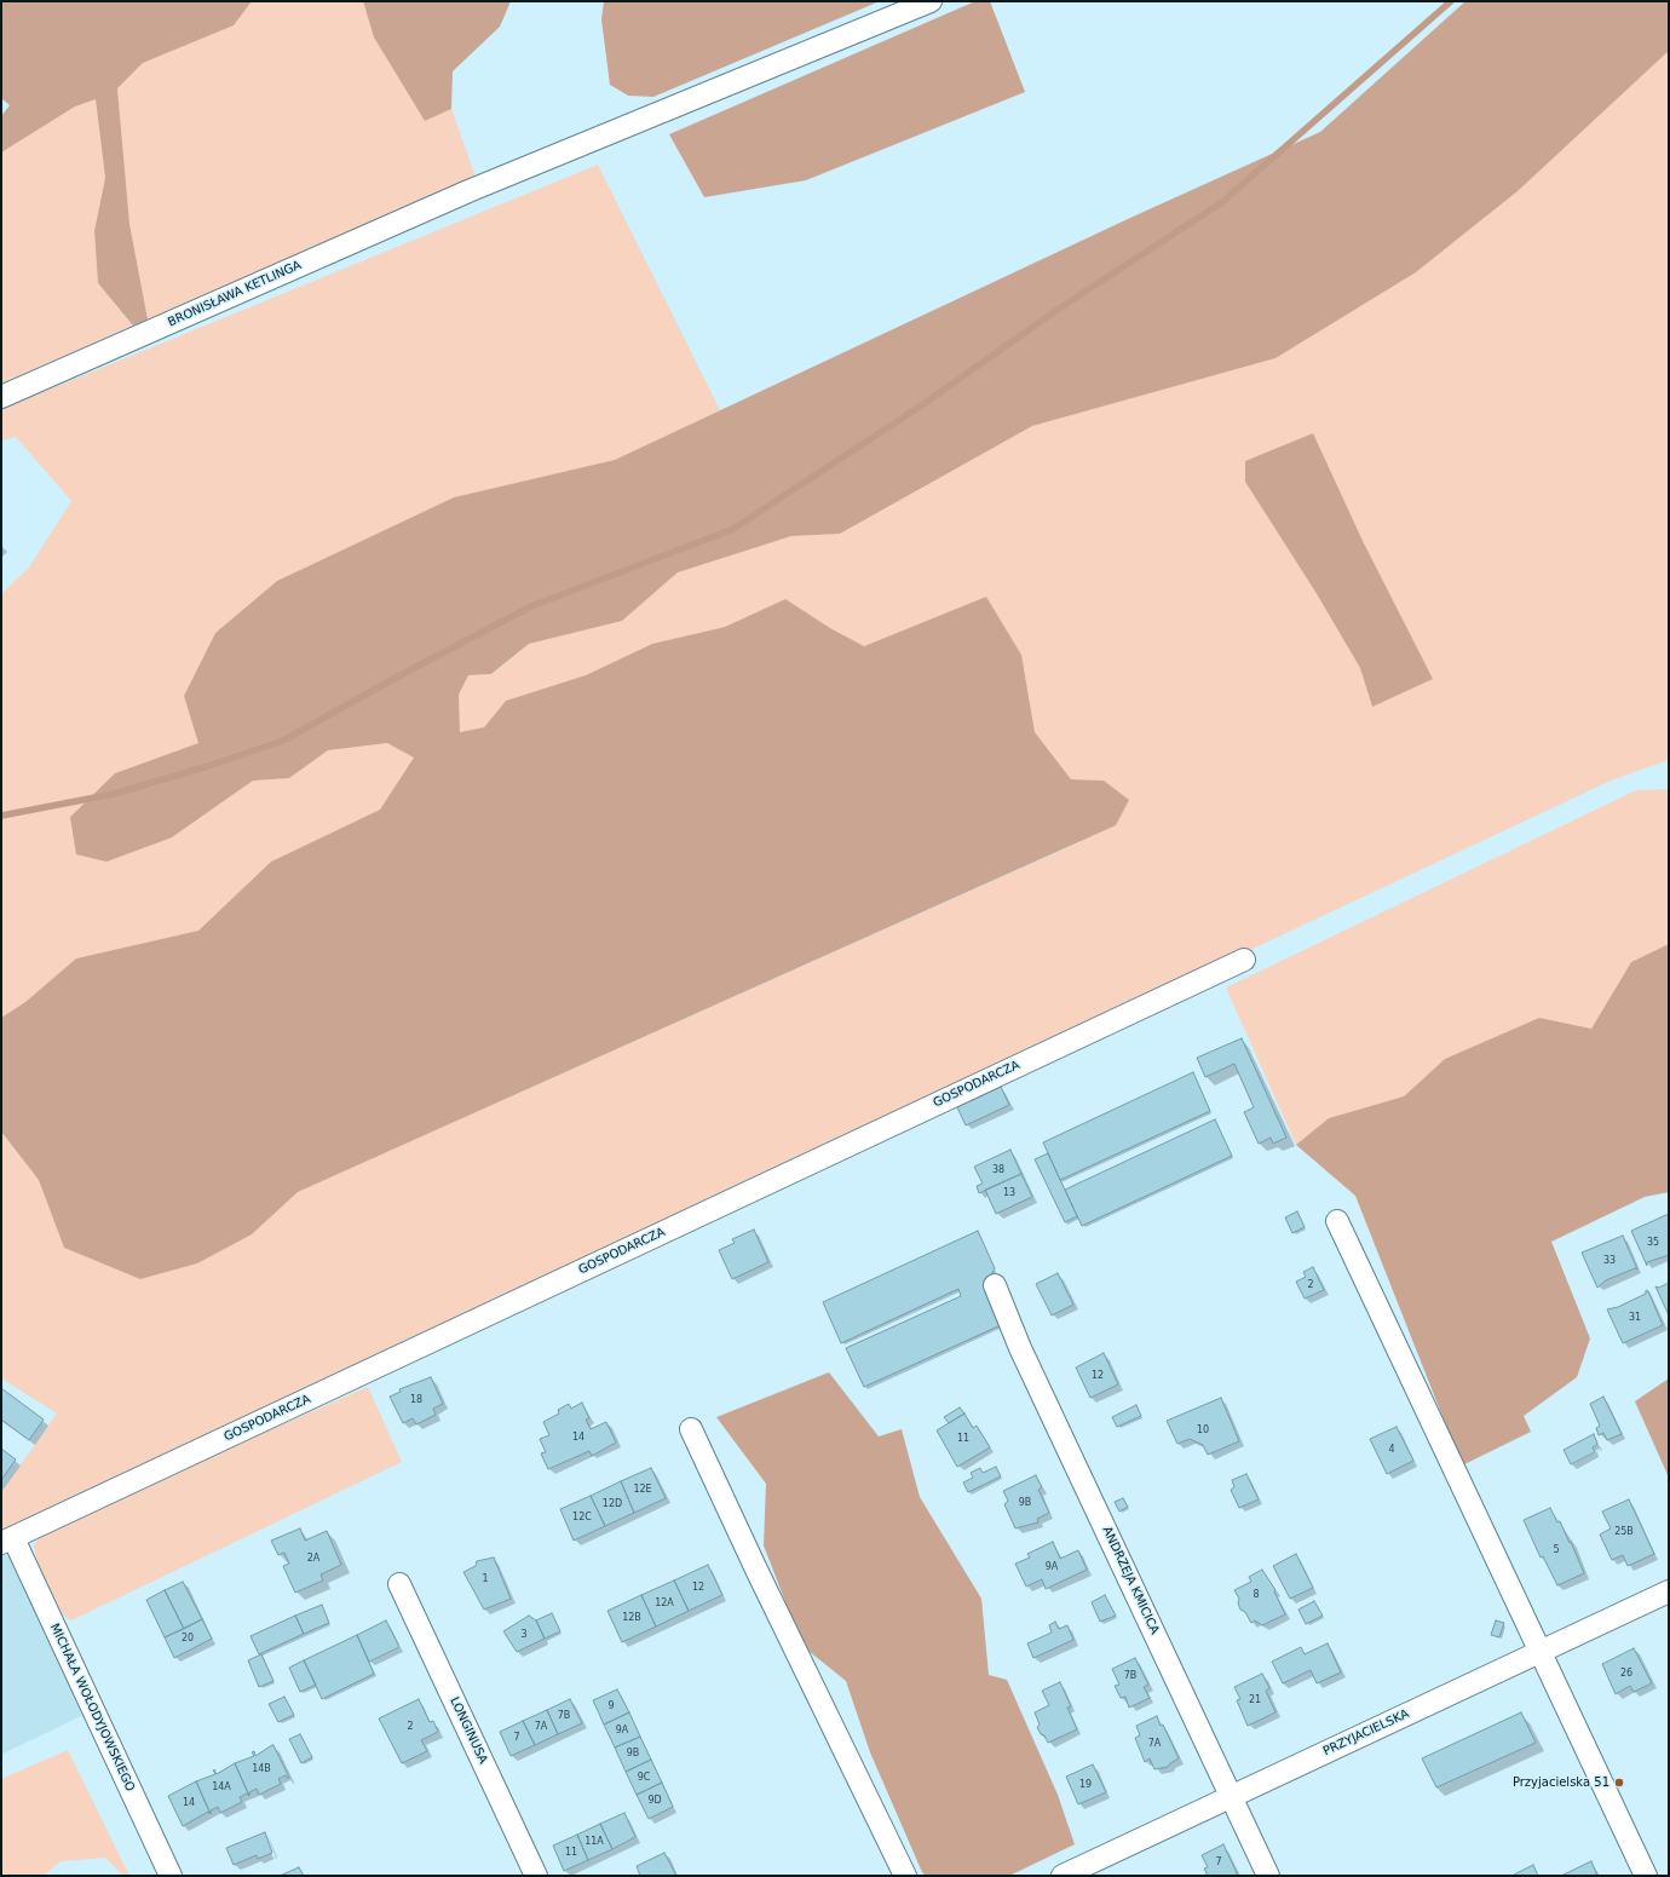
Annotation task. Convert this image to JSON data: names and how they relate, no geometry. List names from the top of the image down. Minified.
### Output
{"streets":{"street":["BRONISŁAWA KETLINGA","GOSPODARCZA","ANDRZEJA KMICICA","MICHAŁA WOŁODYJOWSKIEGO","LONGINUSA","PRZYJACIELSKA"]},"crossings":[["GOSPODARCZA","MICHAŁA WOŁODYJOWSKIEGO"],["ANDRZEJA KMICICA","PRZYJACIELSKA"]],"places":["Przyjacielska 51"],"house_numbers":["38","13","35","33","2","31","12","18","10","14","11","4","12E","9B","12D","12C","25B","5","2A","9A","1","12","8","12A","12B","3","20","26","7B","21","9","7B","2","7A","9A","7","7A","9B","14B","9C","19","14A","9D","14","11A","11","7"]}
